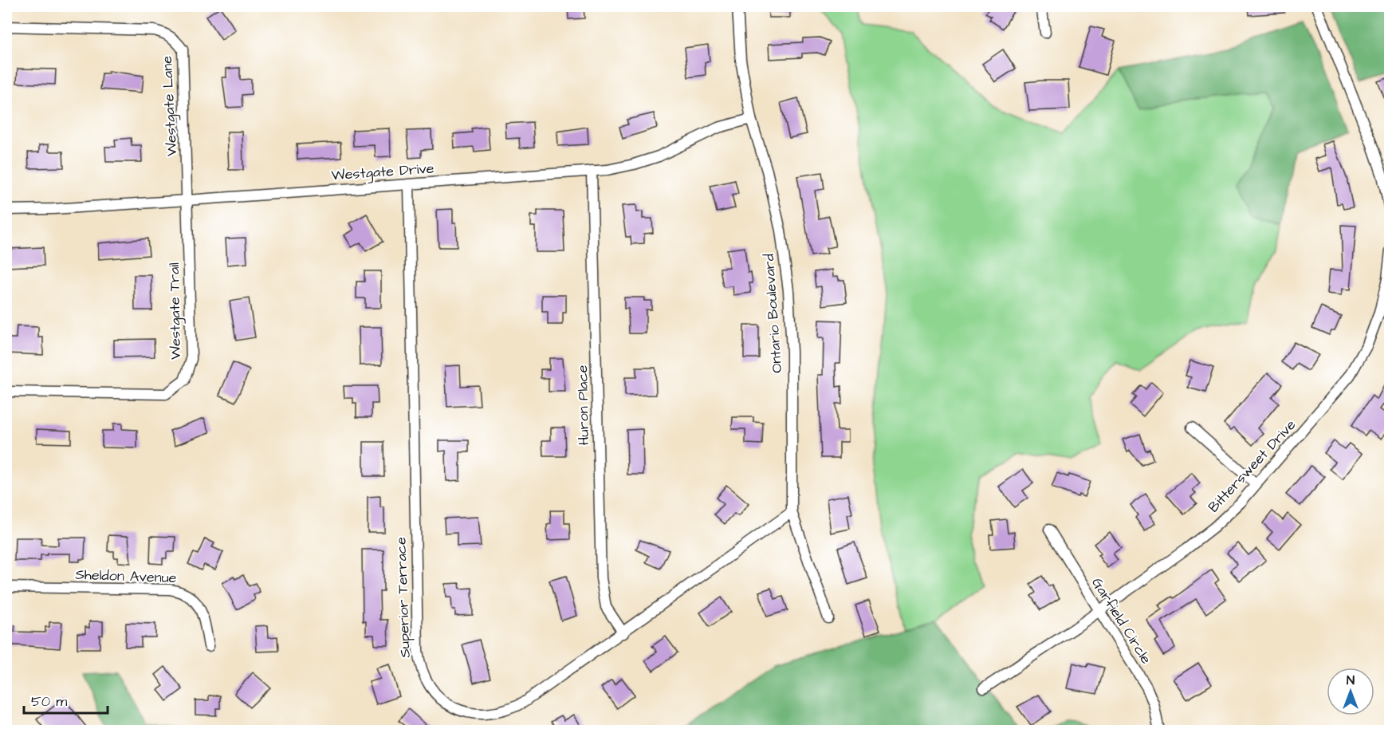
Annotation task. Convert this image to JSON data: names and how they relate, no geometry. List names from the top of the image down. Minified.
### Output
{"streets":{"street":["Westgate Lane","Westgate Drive","Westgate Trail","Ontario Boulevard","Huron Place","Bittersweet Drive","Sheldon Avenue","Superior Terrace","Garfield Circle"]},"crossings":[["Westgate Lane","Westgate Drive"],["Westgate Lane","Westgate Trail"],["Westgate Drive","Westgate Trail"],["Westgate Drive","Ontario Boulevard"],["Westgate Drive","Huron Place"],["Westgate Drive","Superior Terrace"],["Ontario Boulevard","Superior Terrace"],["Huron Place","Superior Terrace"],["Bittersweet Drive","Garfield Circle"]],"scale_bar":"50 m","north":"top"}
